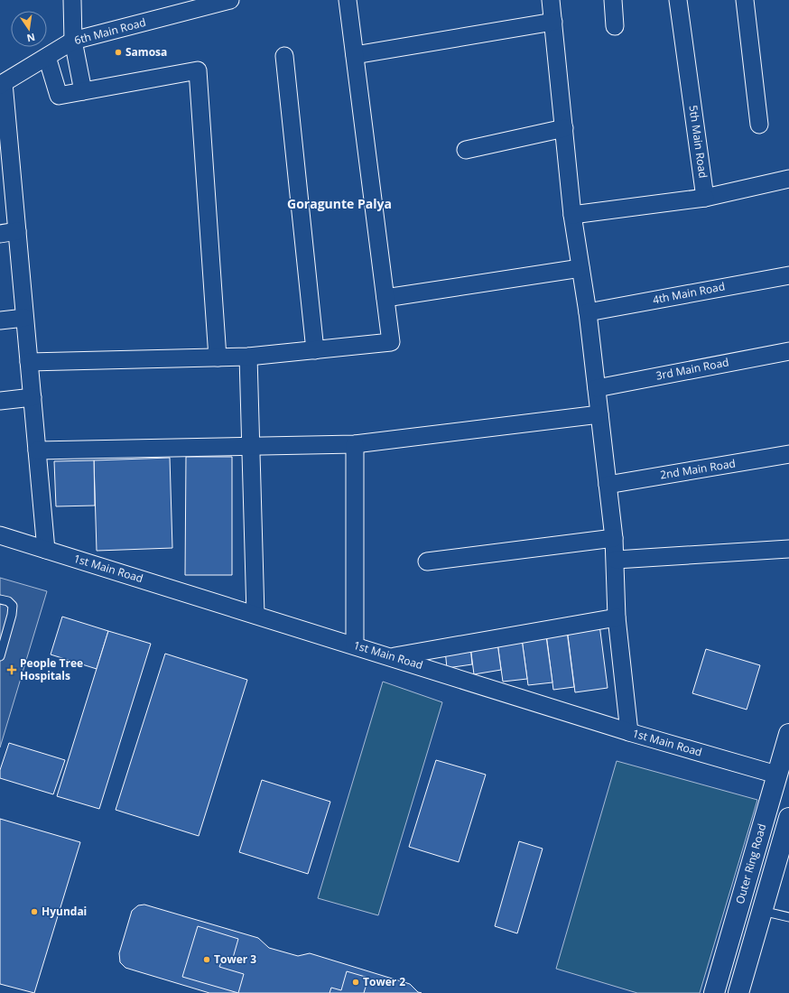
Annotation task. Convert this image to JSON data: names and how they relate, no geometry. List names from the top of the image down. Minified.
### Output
{"streets":{"highway":["Outer Ring Road"],"street":["6th Main Road","5th Main Road","4th Main Road","3rd Main Road","2nd Main Road","1st Main Road"]},"crossings":[["1st Main Road","Outer Ring Road"]],"districts":["Goragunte Palya"],"places":{"other":["Samosa","Hyundai","Tower 3","Tower 2"],"health":["People Tree Hospitals"]},"north":"bottom"}
